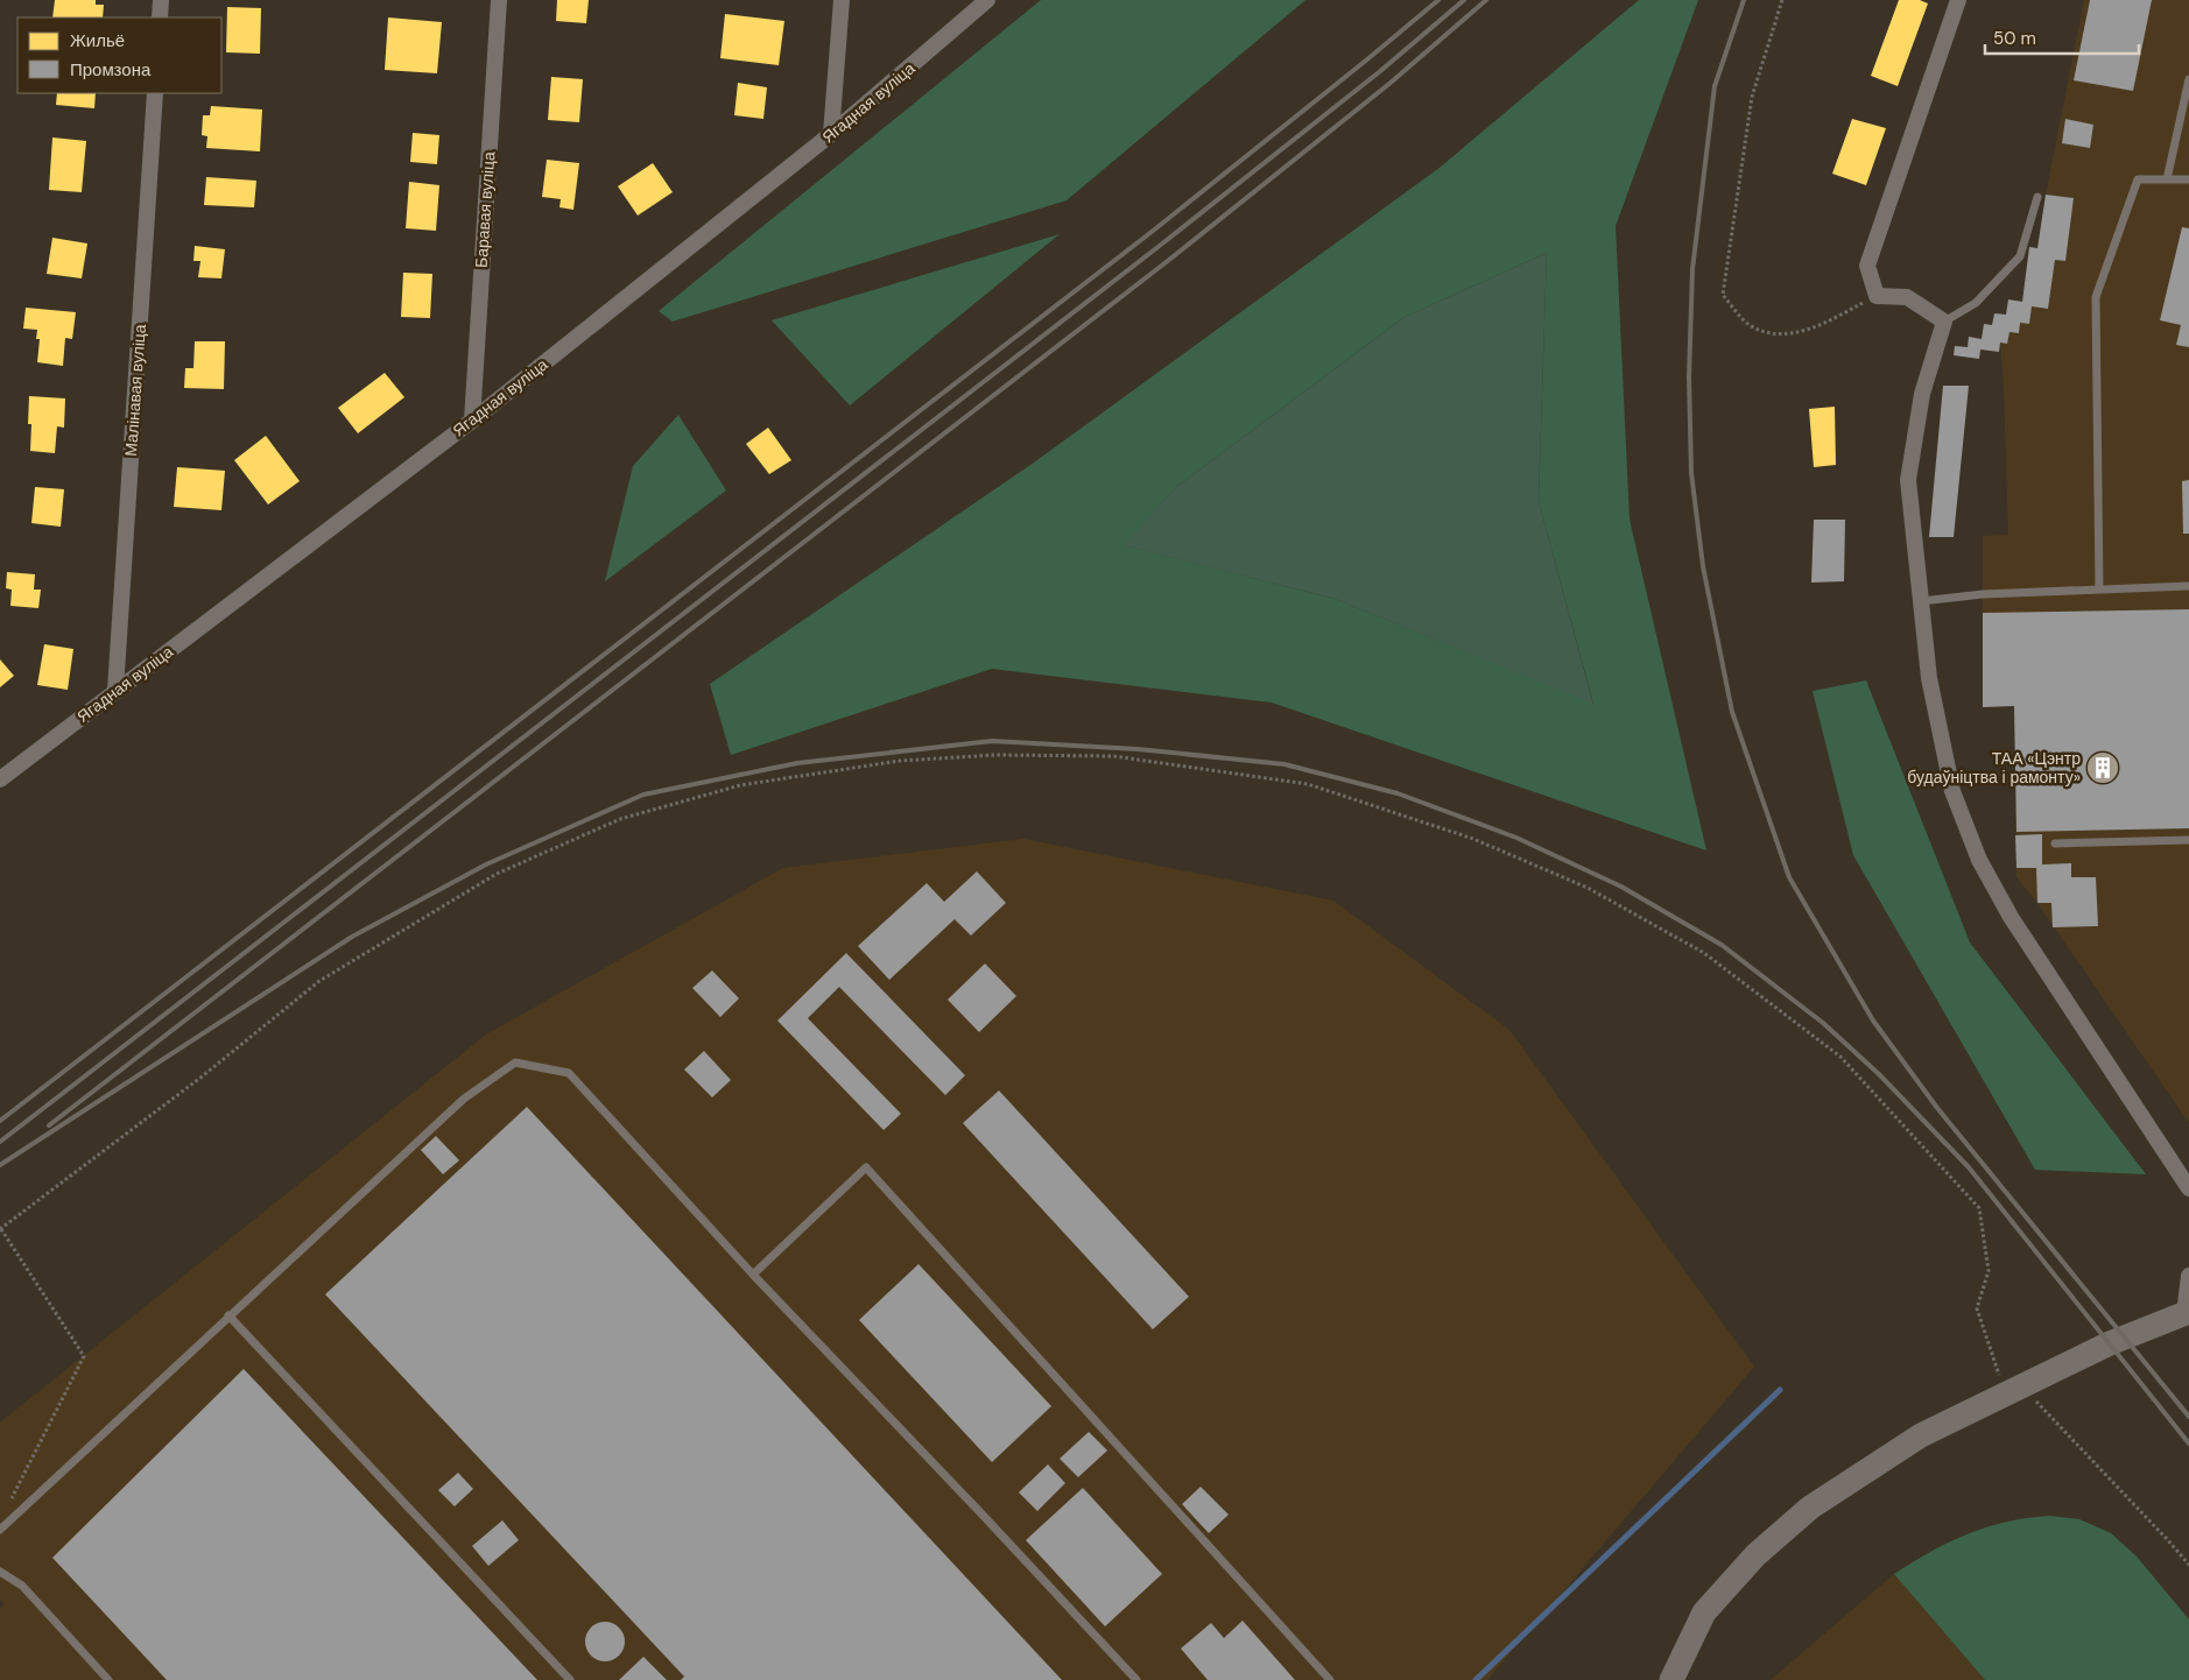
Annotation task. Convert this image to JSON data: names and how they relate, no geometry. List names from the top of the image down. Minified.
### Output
{"streets":{"street":["Ягадная вуліца","Баравая вуліца","Малінавая вуліца"]},"crossings":[["Ягадная вуліца","Баравая вуліца"],["Ягадная вуліца","Малінавая вуліца"]],"places":{"building":["ТАА «Цэнтр будаўніцтва і рамонту»"]},"legend":["Жильё","Промзона"],"scale_bar":"50 m"}
